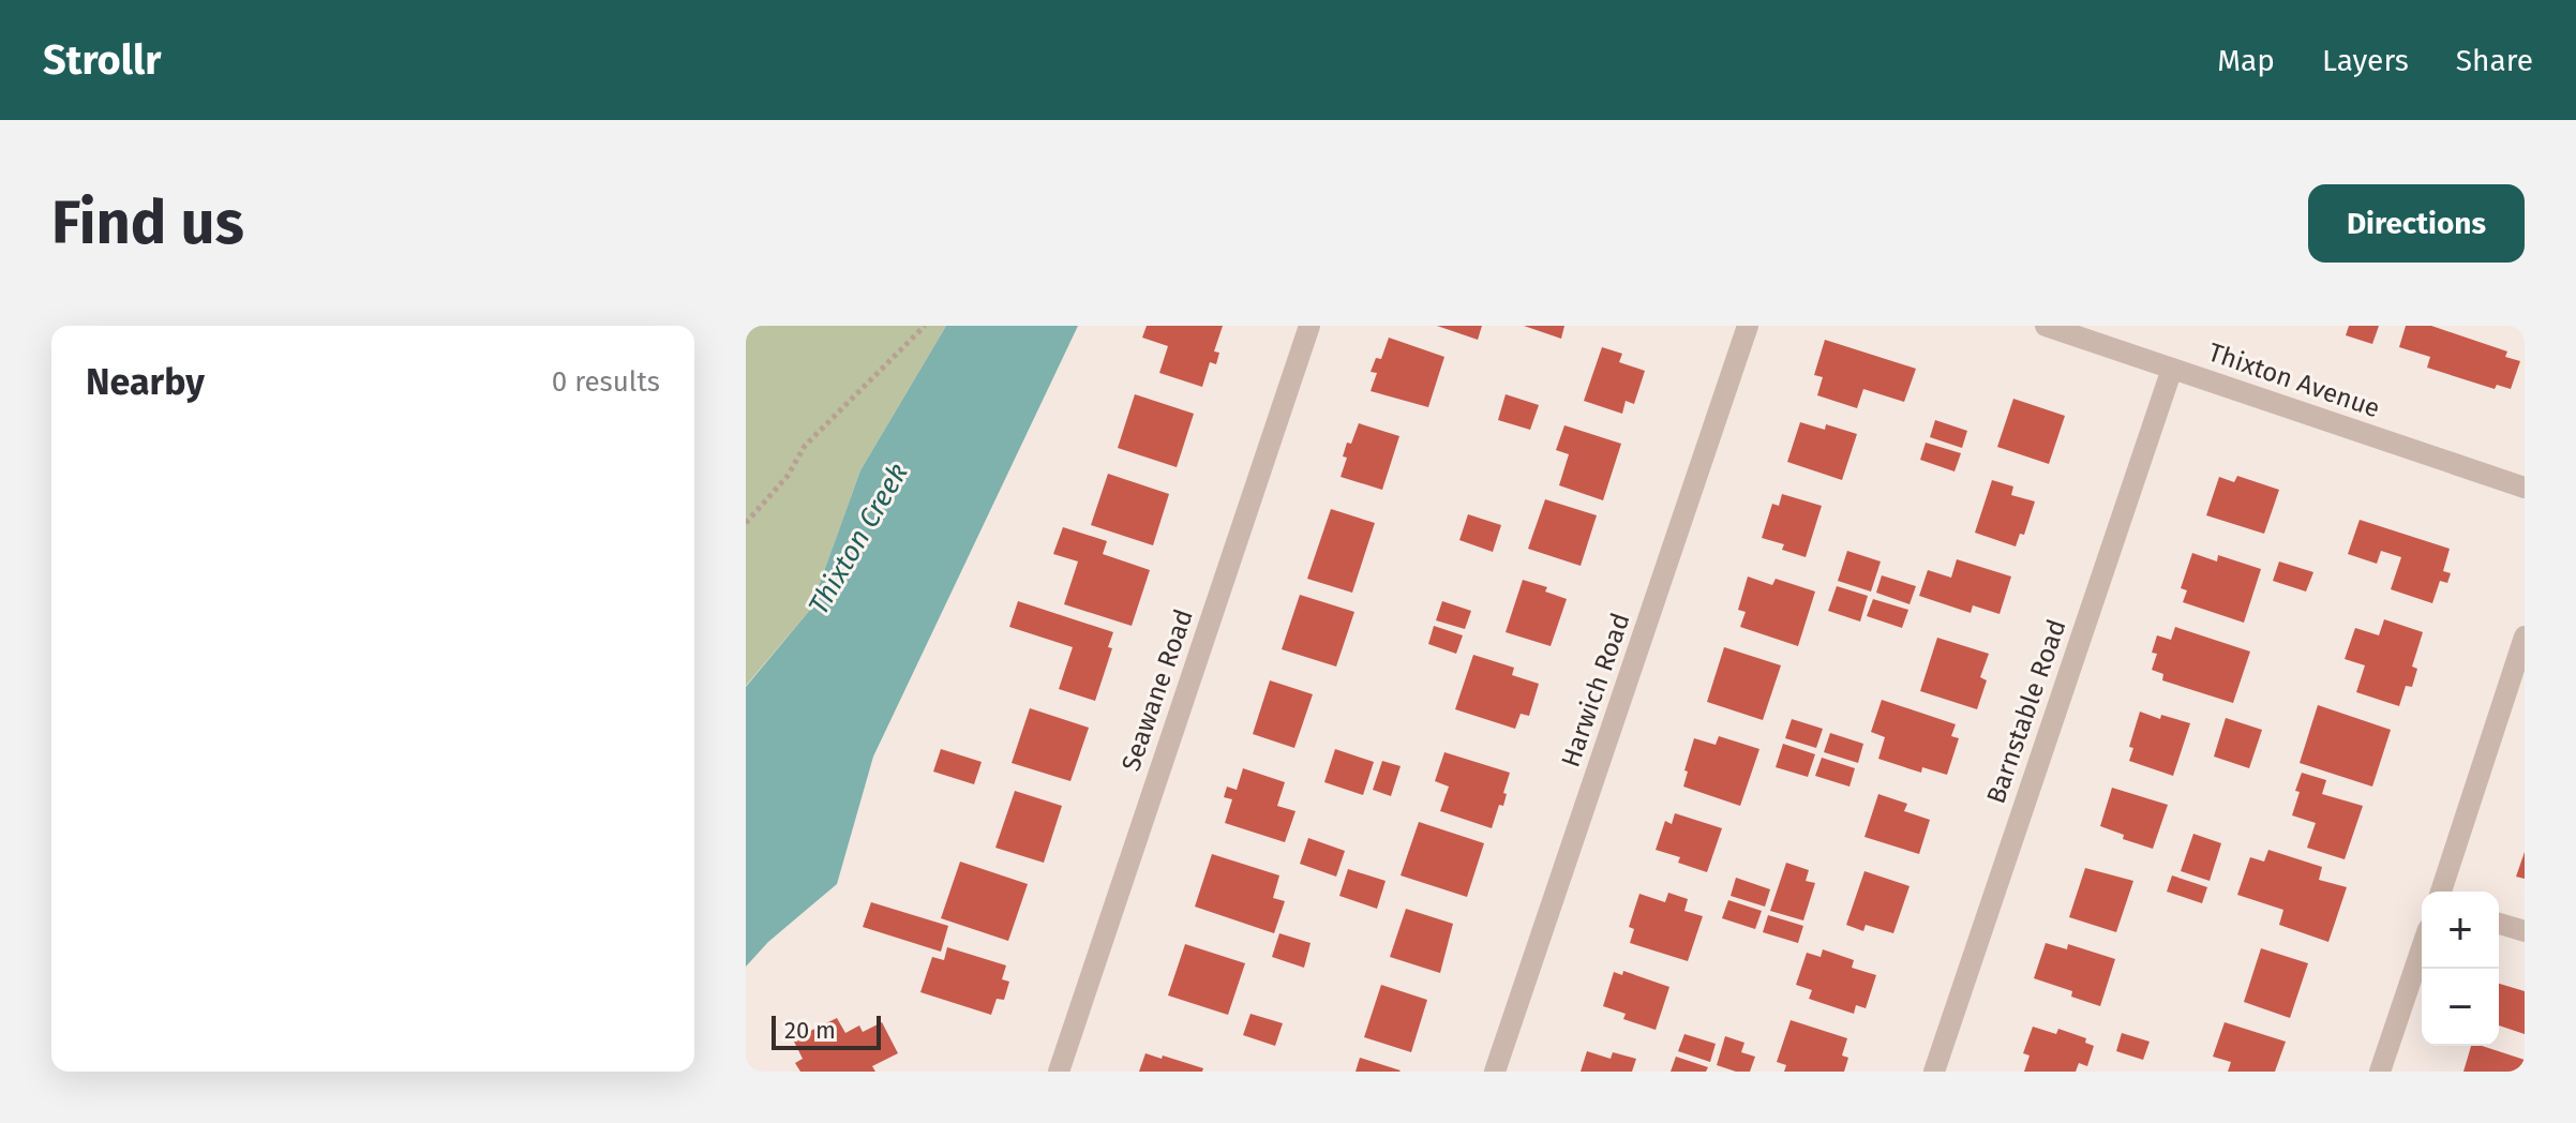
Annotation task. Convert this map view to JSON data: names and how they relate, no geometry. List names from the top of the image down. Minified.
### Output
{"streets":{"street":["Thixton Avenue","Seawane Road","Harwich Road","Barnstable Road"]},"crossings":[["Thixton Avenue","Barnstable Road"]],"water":["Thixton Creek"],"scale_bar":"20 m","page":{"header":"Strollr","nav":["Map","Layers","Share"],"buttons":"Directions","title":"Find us","heading":["Nearby","0 results"],"map_buttons":["+","−"],"scale":"20 m"}}
